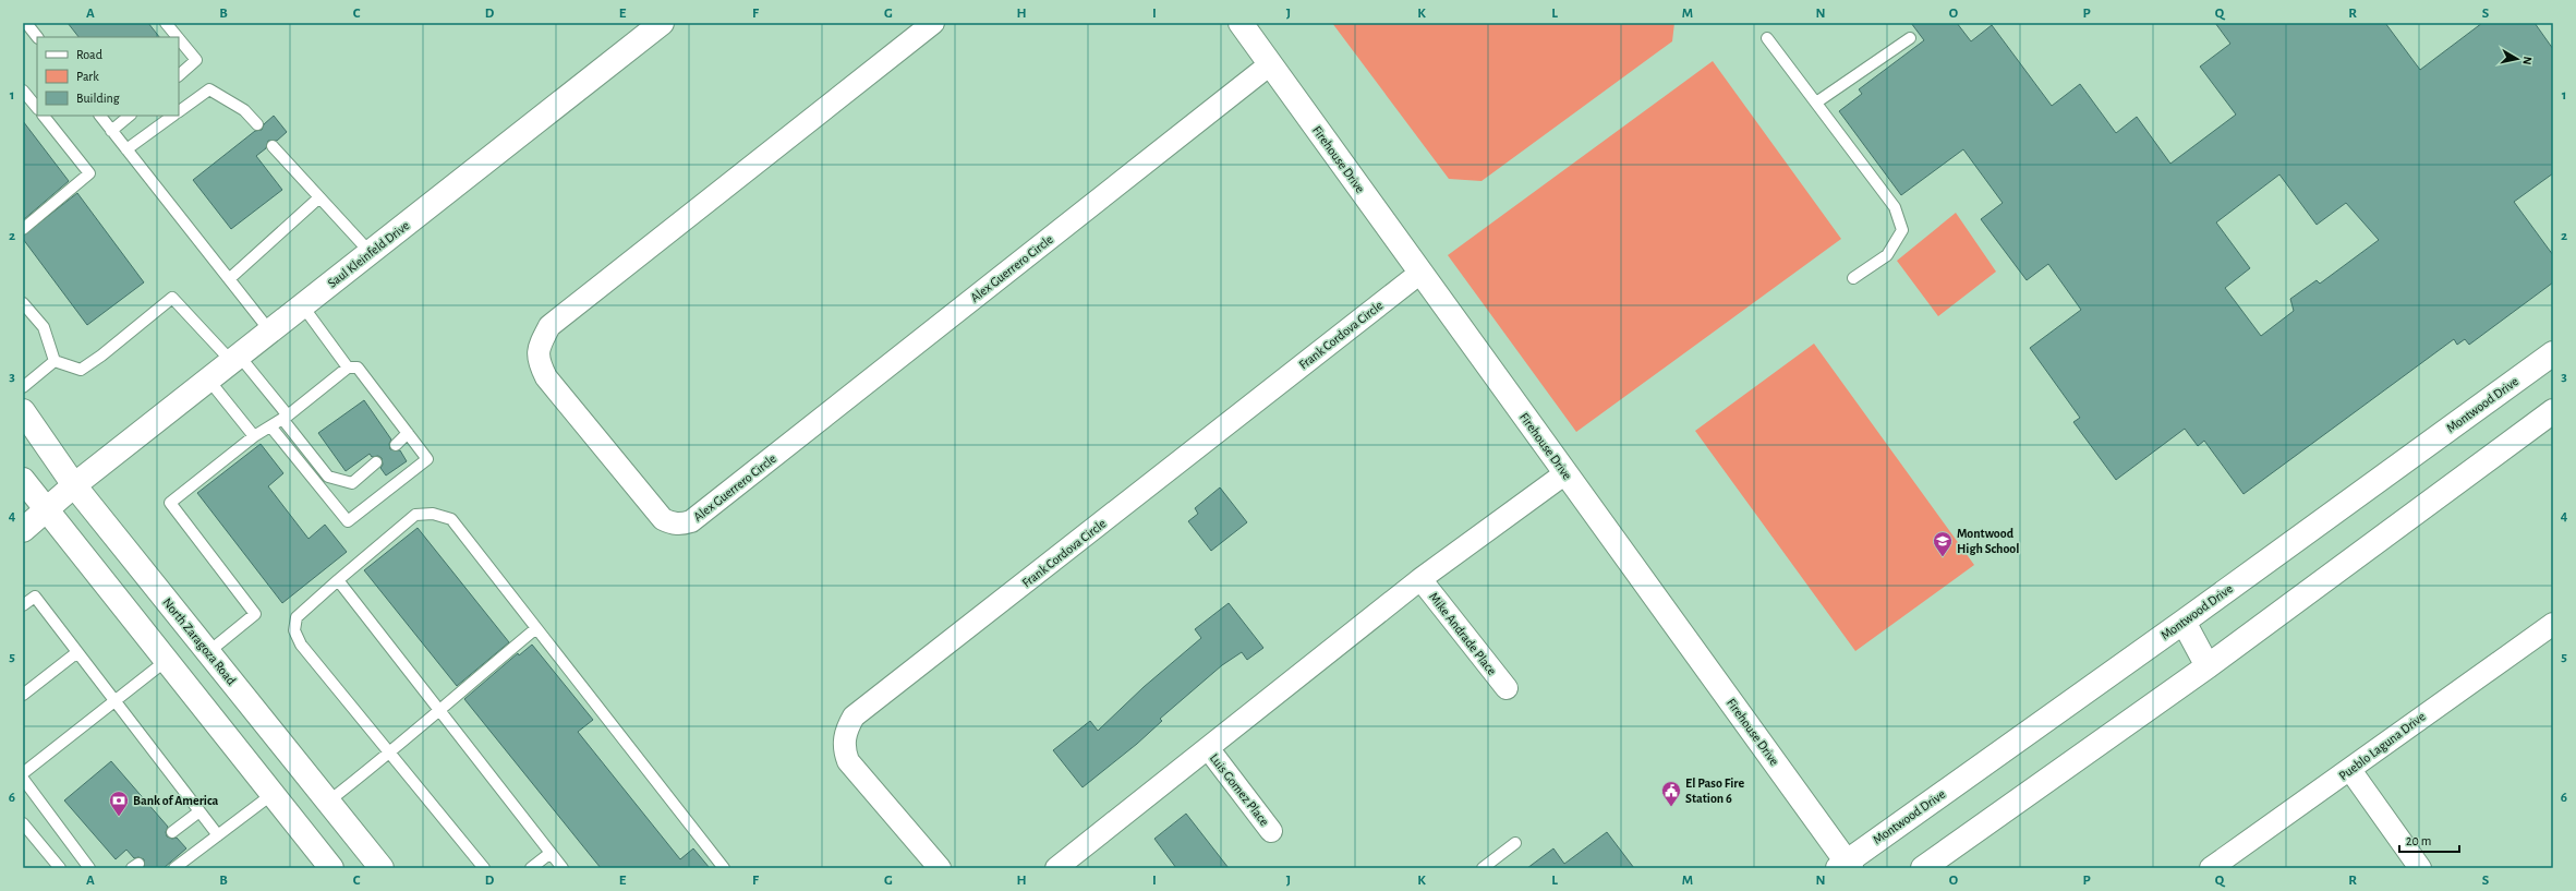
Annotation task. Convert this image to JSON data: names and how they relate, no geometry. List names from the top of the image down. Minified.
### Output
{"streets":{"main road":["Firehouse Drive","Saul Kleinfeld Drive","Montwood Drive","North Zaragoza Road"],"street":["Alex Guerrero Circle","Frank Cordova Circle","Mike Andrade Place","Pueblo Laguna Drive","Luis Gomez Place"]},"crossings":[["Firehouse Drive","Alex Guerrero Circle"],["Firehouse Drive","Frank Cordova Circle"],["Firehouse Drive","Montwood Drive"],["Saul Kleinfeld Drive","North Zaragoza Road"]],"places":{"school or university":["Montwood High School"],"public building":["El Paso Fire Station 6"],"bank":["Bank of America"]},"legend":["Road","Park","Building"],"scale_bar":"20 m","north":"right","grid":{"columns":["A","B","C","D","E","F","G","H","I","J","K","L","M","N","O","P","Q","R","S"],"rows":["1","2","3","4","5","6"]}}
